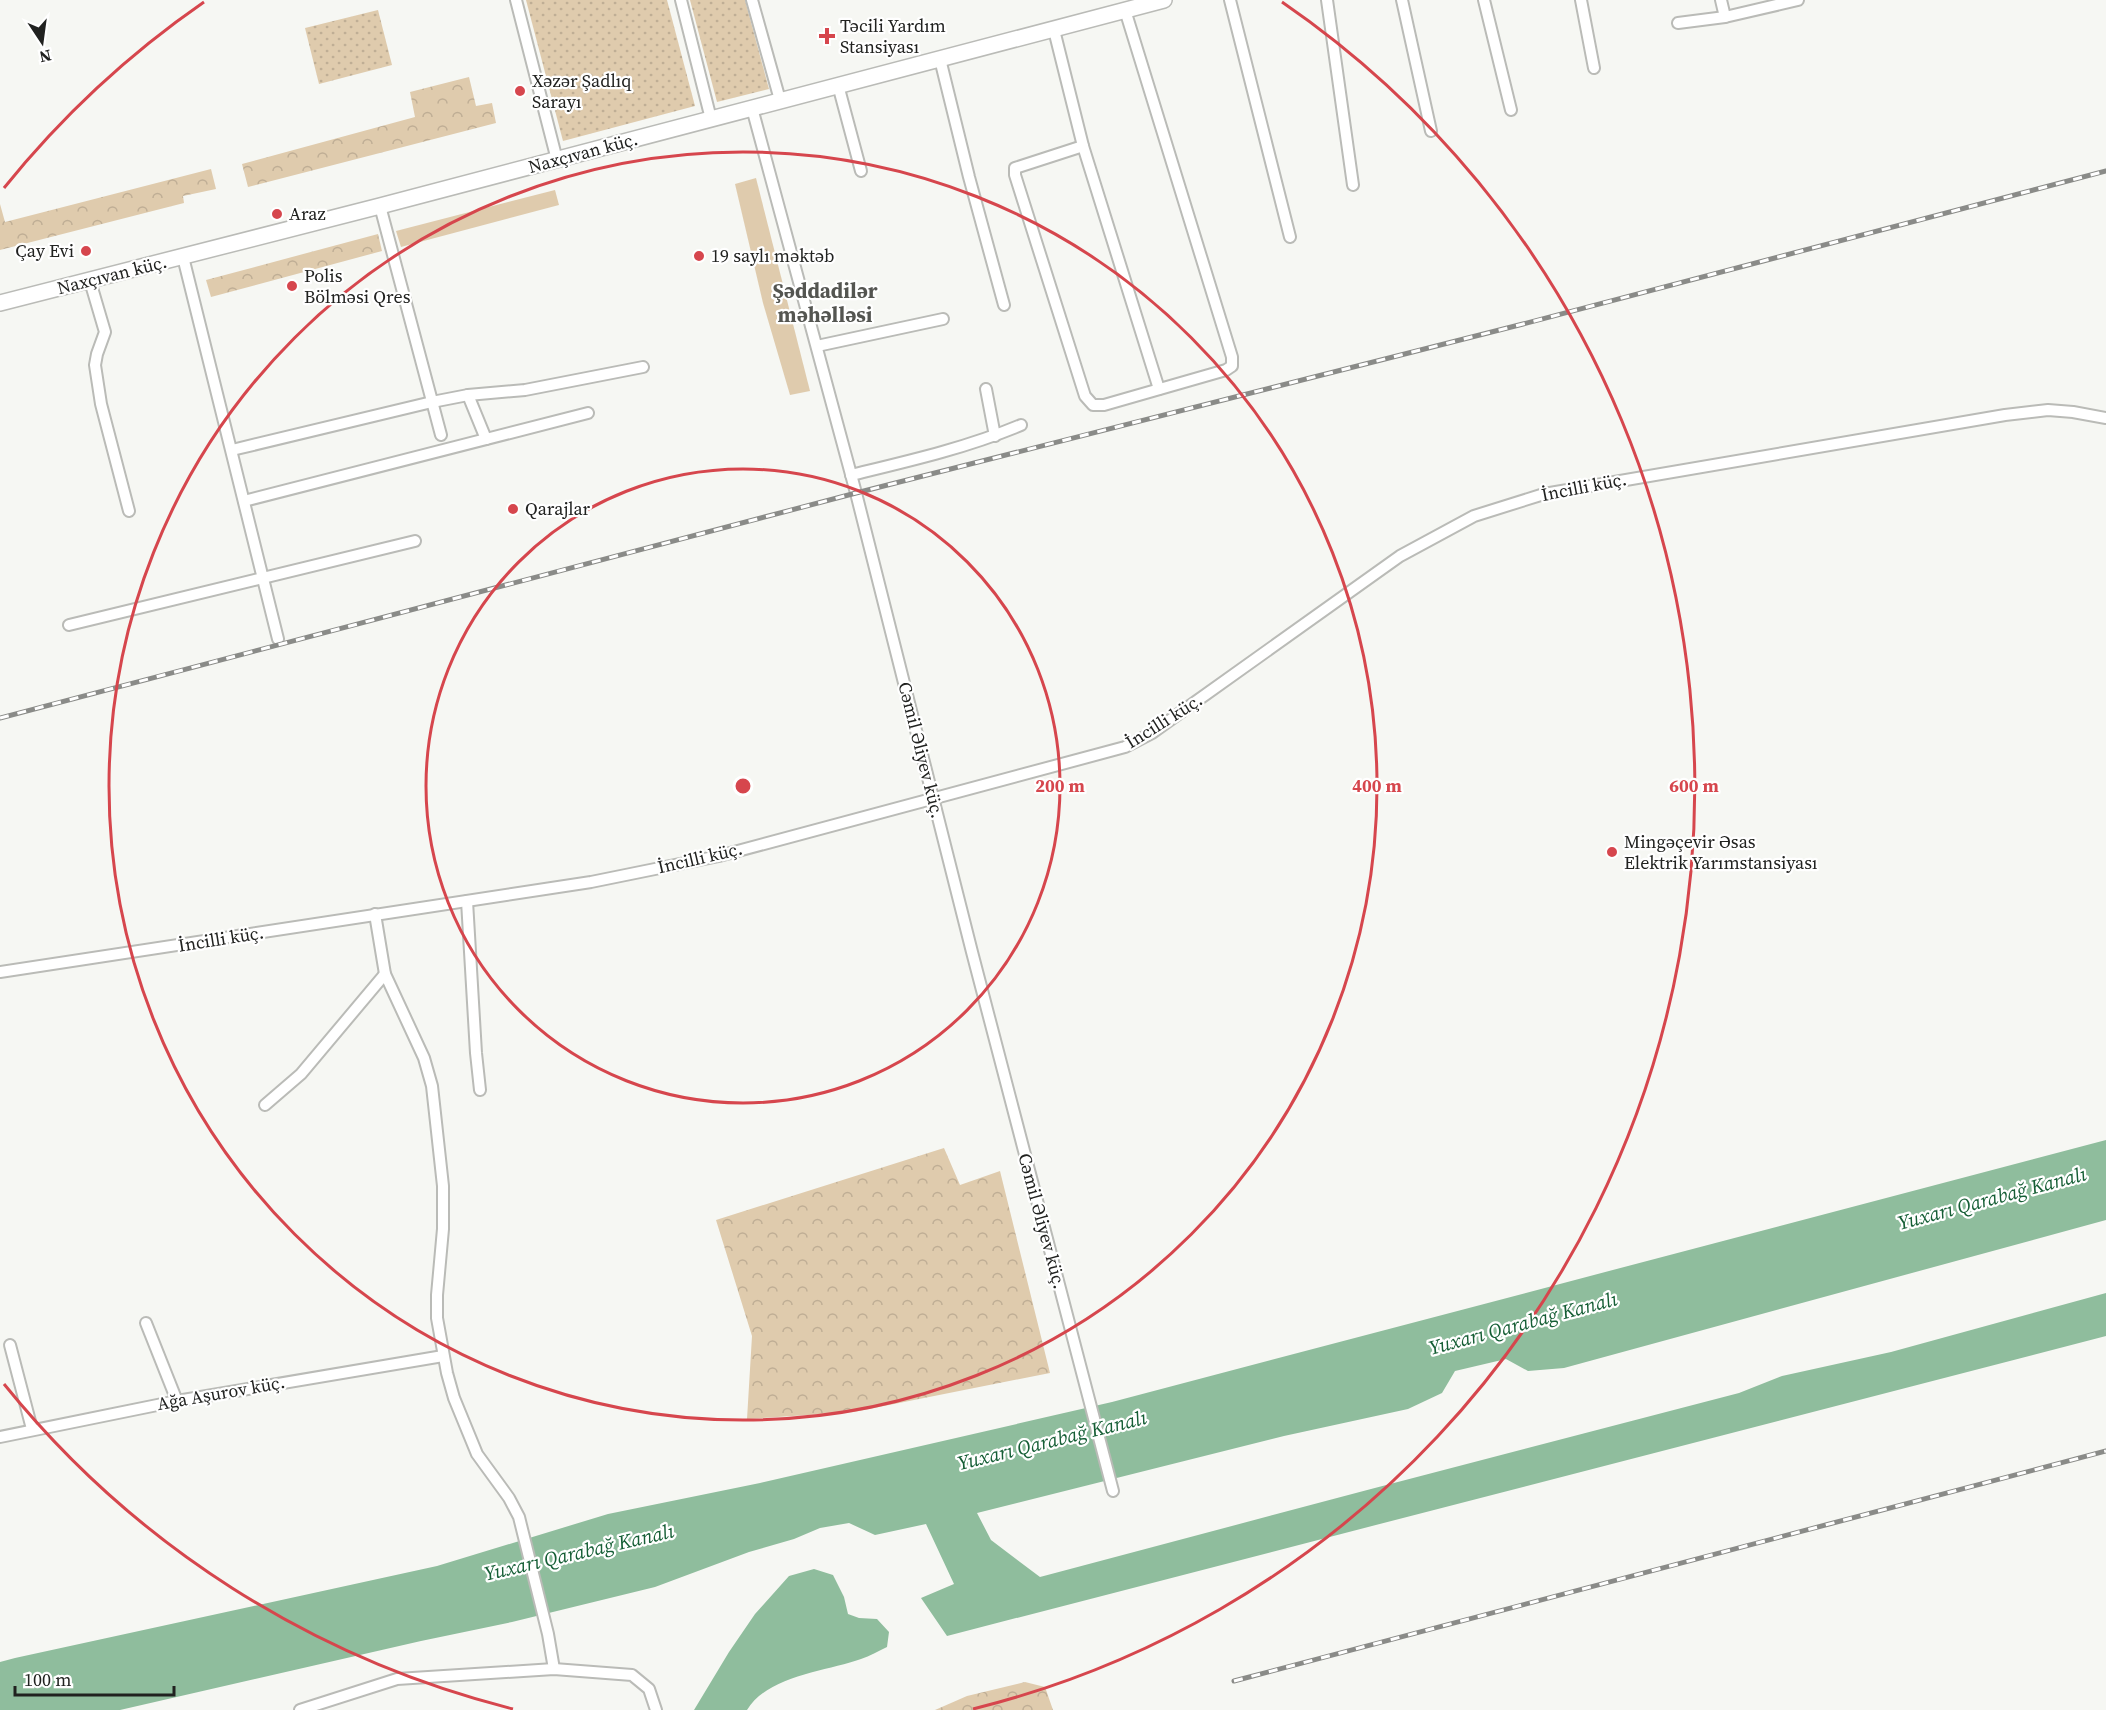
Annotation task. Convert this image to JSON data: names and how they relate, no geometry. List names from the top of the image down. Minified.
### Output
{"streets":{"street":["Naxçıvan küç.","İncilli küç.","Cəmil Əliyev küç.","Ağa Aşurov küç."]},"crossings":[["Naxçıvan küç.","Cəmil Əliyev küç."],["İncilli küç.","Cəmil Əliyev küç."]],"districts":["Şəddadilər məhəlləsi"],"water":["Yuxarı Qarabağ Kanalı"],"places":{"health":["Təcili Yardım Stansiyası"],"other":["Xəzər Şadlıq Sarayı","Araz","Çay Evi","19 saylı məktəb","Polis Bölməsi Qres","Qarajlar","Mingəçevir Əsas Elektrik Yarımstansiyası"]},"scale_bar":"100 m","north":"bottom","rings":["200 m","400 m","600 m"]}
